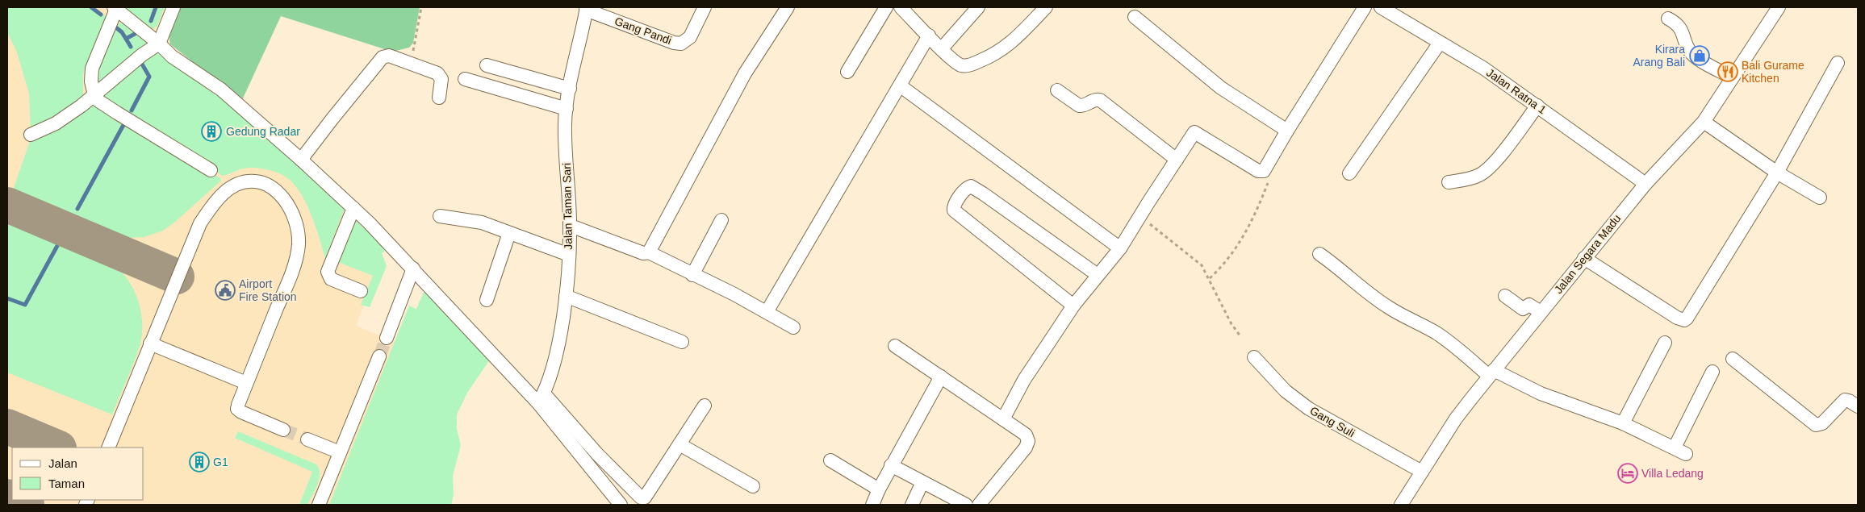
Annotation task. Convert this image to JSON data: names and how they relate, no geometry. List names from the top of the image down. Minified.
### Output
{"streets":{"street":["Gang Pandi","Jalan Ratna 1","Jalan Taman Sari","Jalan Segara Madu","Gang Suli"]},"crossings":[["Gang Pandi","Jalan Taman Sari"],["Jalan Ratna 1","Jalan Segara Madu"],["Jalan Segara Madu","Gang Suli"]],"places":{"shop":["Kirara Arang Bali"],"restaurant":["Bali Gurame Kitchen"],"building":["Gedung Radar","G1"],"public building":["Airport Fire Station"],"hotel":["Villa Ledang"]},"legend":["Jalan","Taman"]}
